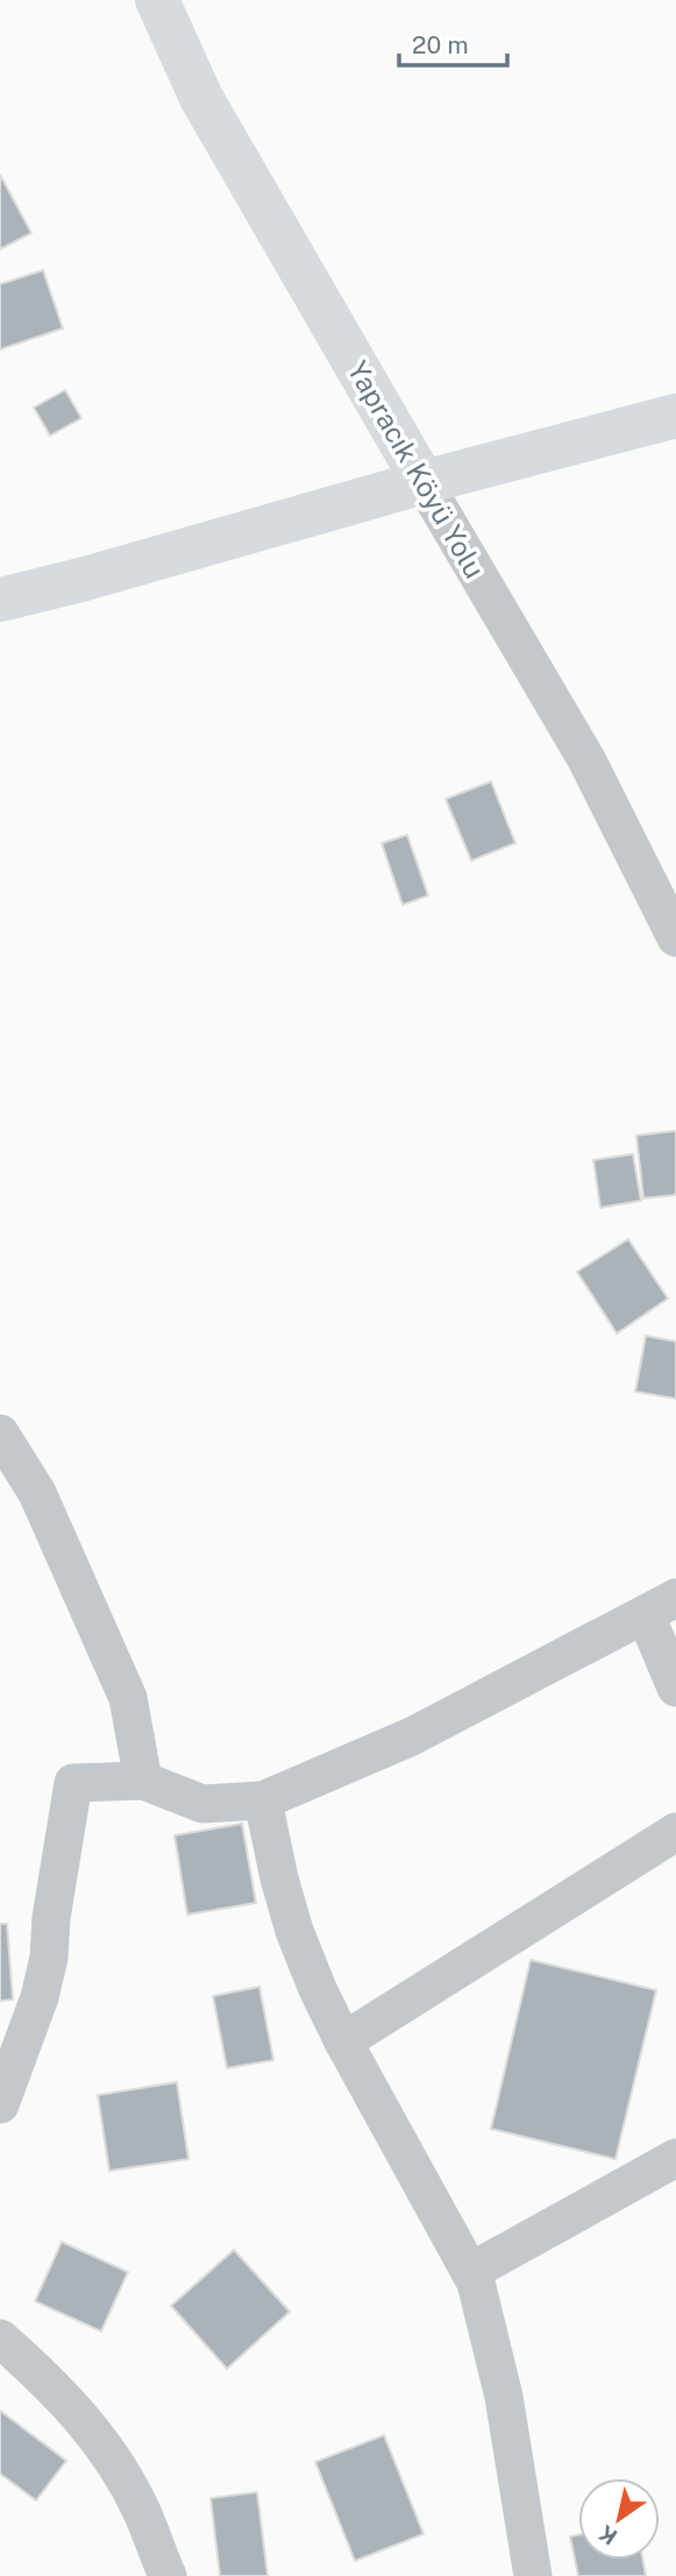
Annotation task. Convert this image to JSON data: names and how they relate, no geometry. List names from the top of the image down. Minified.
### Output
{"streets":{"main road":["Yapracık Köyü Yolu"]},"scale_bar":"20 m","north":"bottom left"}
